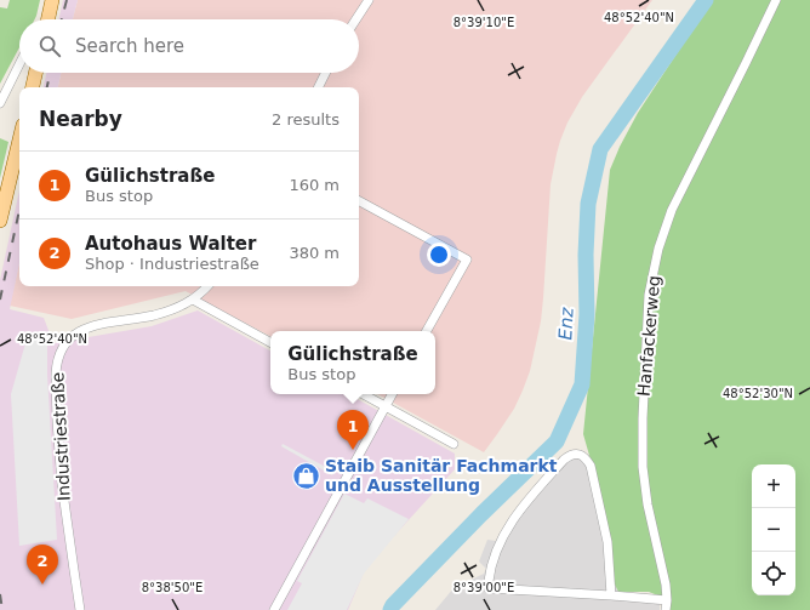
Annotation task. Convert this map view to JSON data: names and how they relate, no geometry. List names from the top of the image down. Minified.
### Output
{"streets":{"street":["Hanfackerweg","Industriestraße"]},"water":["Enz"],"places":{"shop":["Staib Sanitär Fachmarkt und Ausstellung"]},"page":{"search":"Search here","heading":["Nearby","2 results"],"list":[{"mark":"1","name":"Gülichstraße","note":"Bus stop","value":"160 m"},{"mark":"2","name":"Autohaus Walter","note":"Shop · Industriestraße","value":"380 m"}],"popup":["Gülichstraße","Bus stop"],"pins":["1","2"],"map_buttons":["+","−"]},"coordinates":["48°52'40\"N","8°39'10\"E","48°52'30\"N","8°38'50\"E","8°39'00\"E"]}
